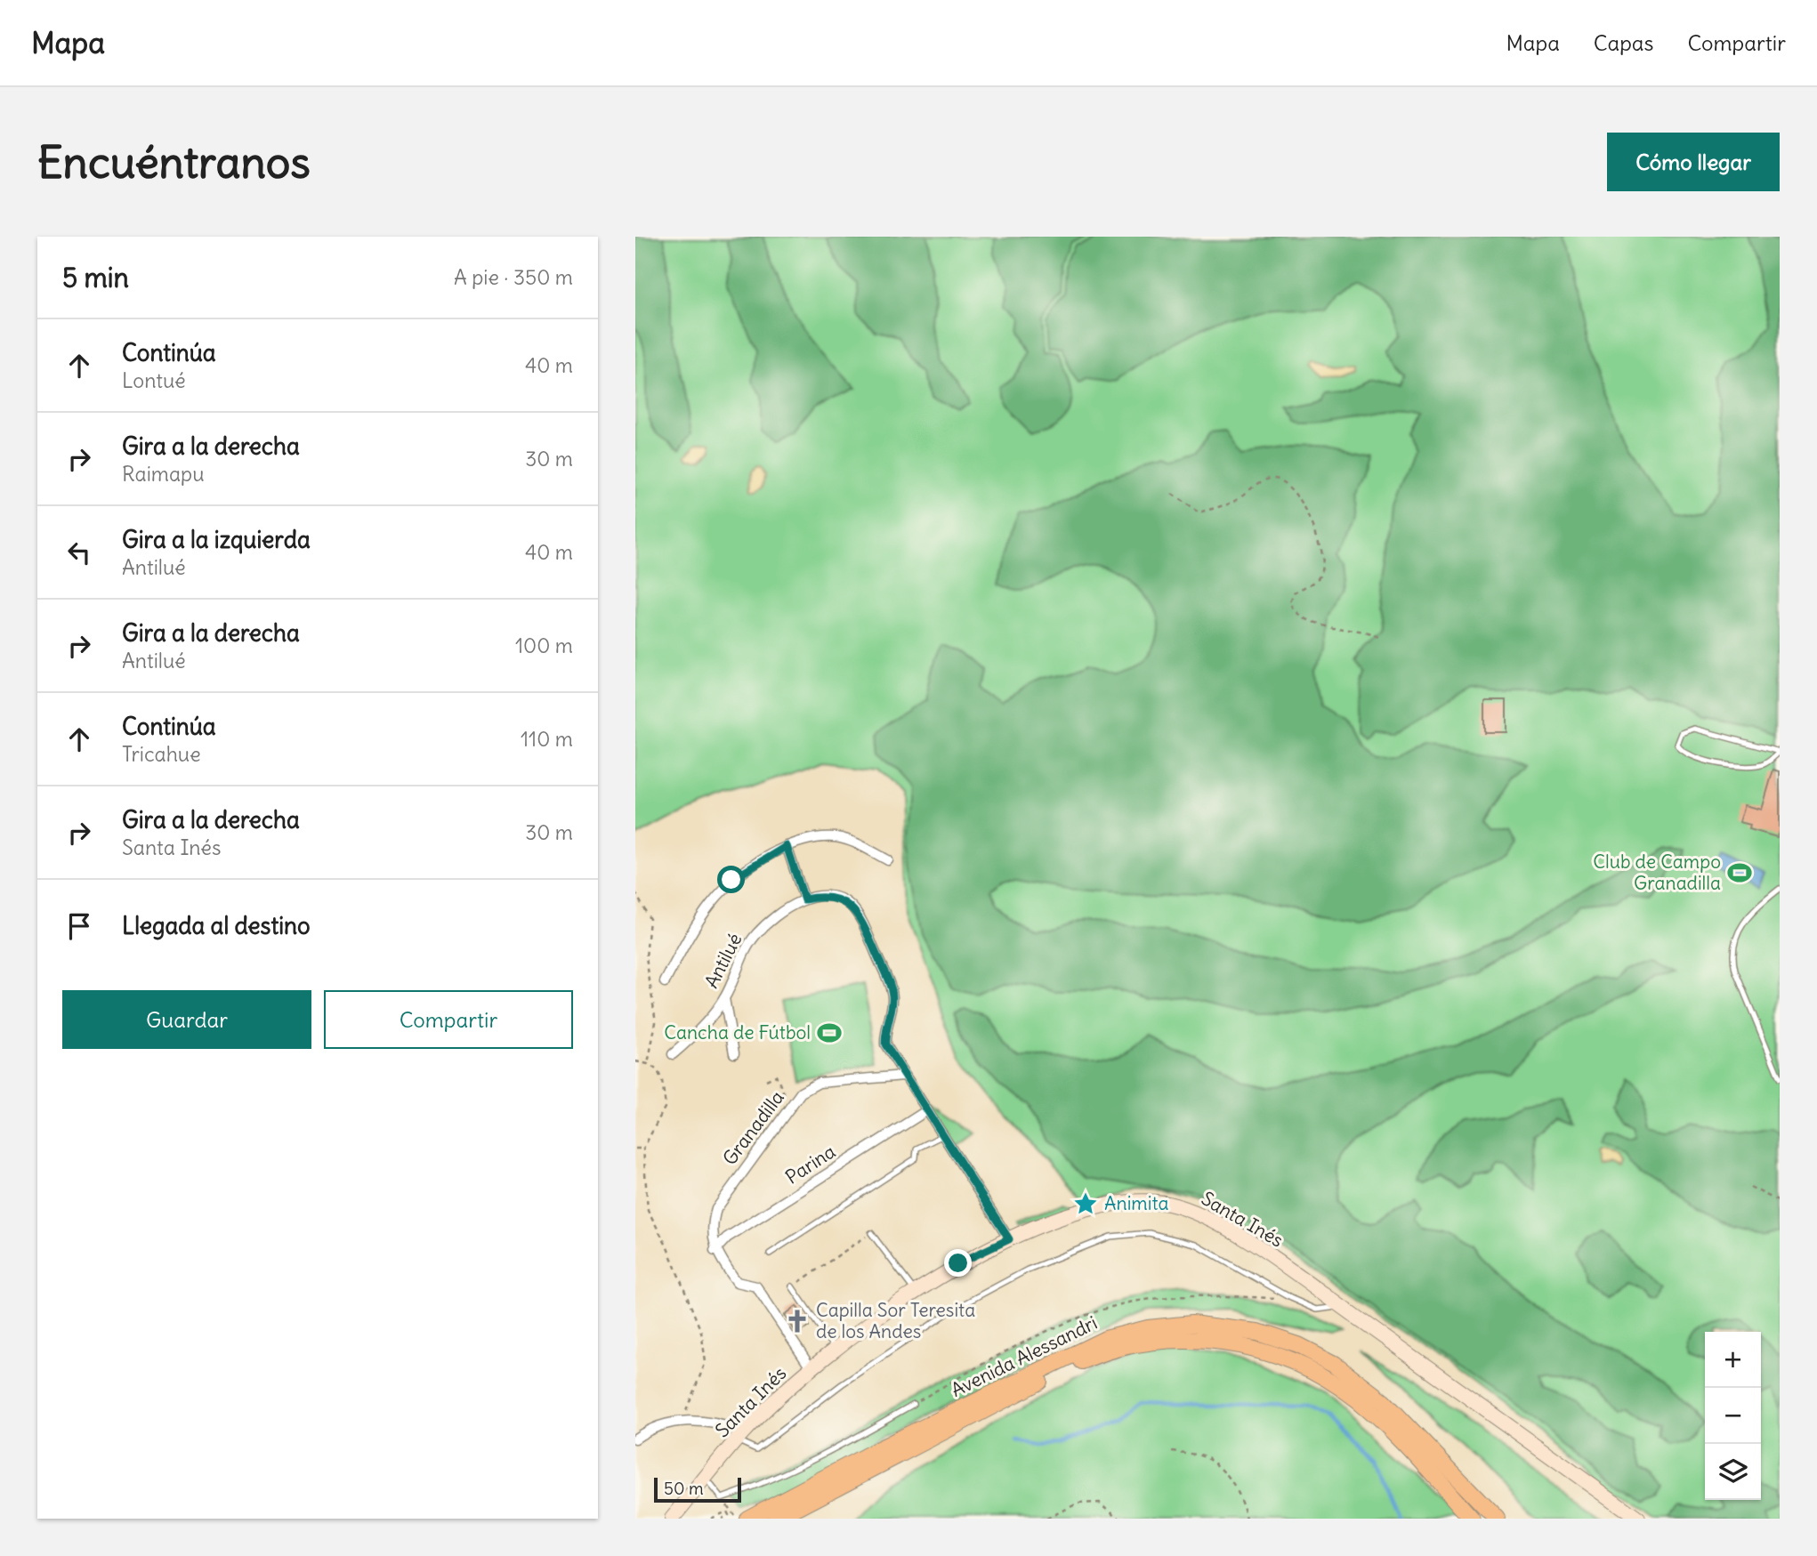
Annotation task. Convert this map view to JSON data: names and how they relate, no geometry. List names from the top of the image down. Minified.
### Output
{"streets":{"main road":["Santa Inés","Avenida Alessandri"],"street":["Antilué","Granadilla","Parina"]},"crossings":[["Antilué","Granadilla"],["Antilué","Parina"],["Antilué","Santa Inés"],["Granadilla","Parina"]],"places":{"sports":["Club de Campo Granadilla","Cancha de Fútbol"],"place":["Animita"],"church":["Capilla Sor Teresita de los Andes"]},"scale_bar":"50 m","page":{"header":"Mapa","nav":["Mapa","Capas","Compartir"],"buttons":["Cómo llegar",["Guardar","Compartir"]],"title":"Encuéntranos","heading":["5 min","A pie · 350 m"],"list":[["Continúa","Lontué","40 m"],["Gira a la derecha","Raimapu","30 m"],["Gira a la izquierda","Antilué","40 m"],["Gira a la derecha","Antilué","100 m"],["Continúa","Tricahue","110 m"],["Gira a la derecha","Santa Inés","30 m"],"Llegada al destino"],"map_buttons":["+","−"],"scale":"50 m"}}
